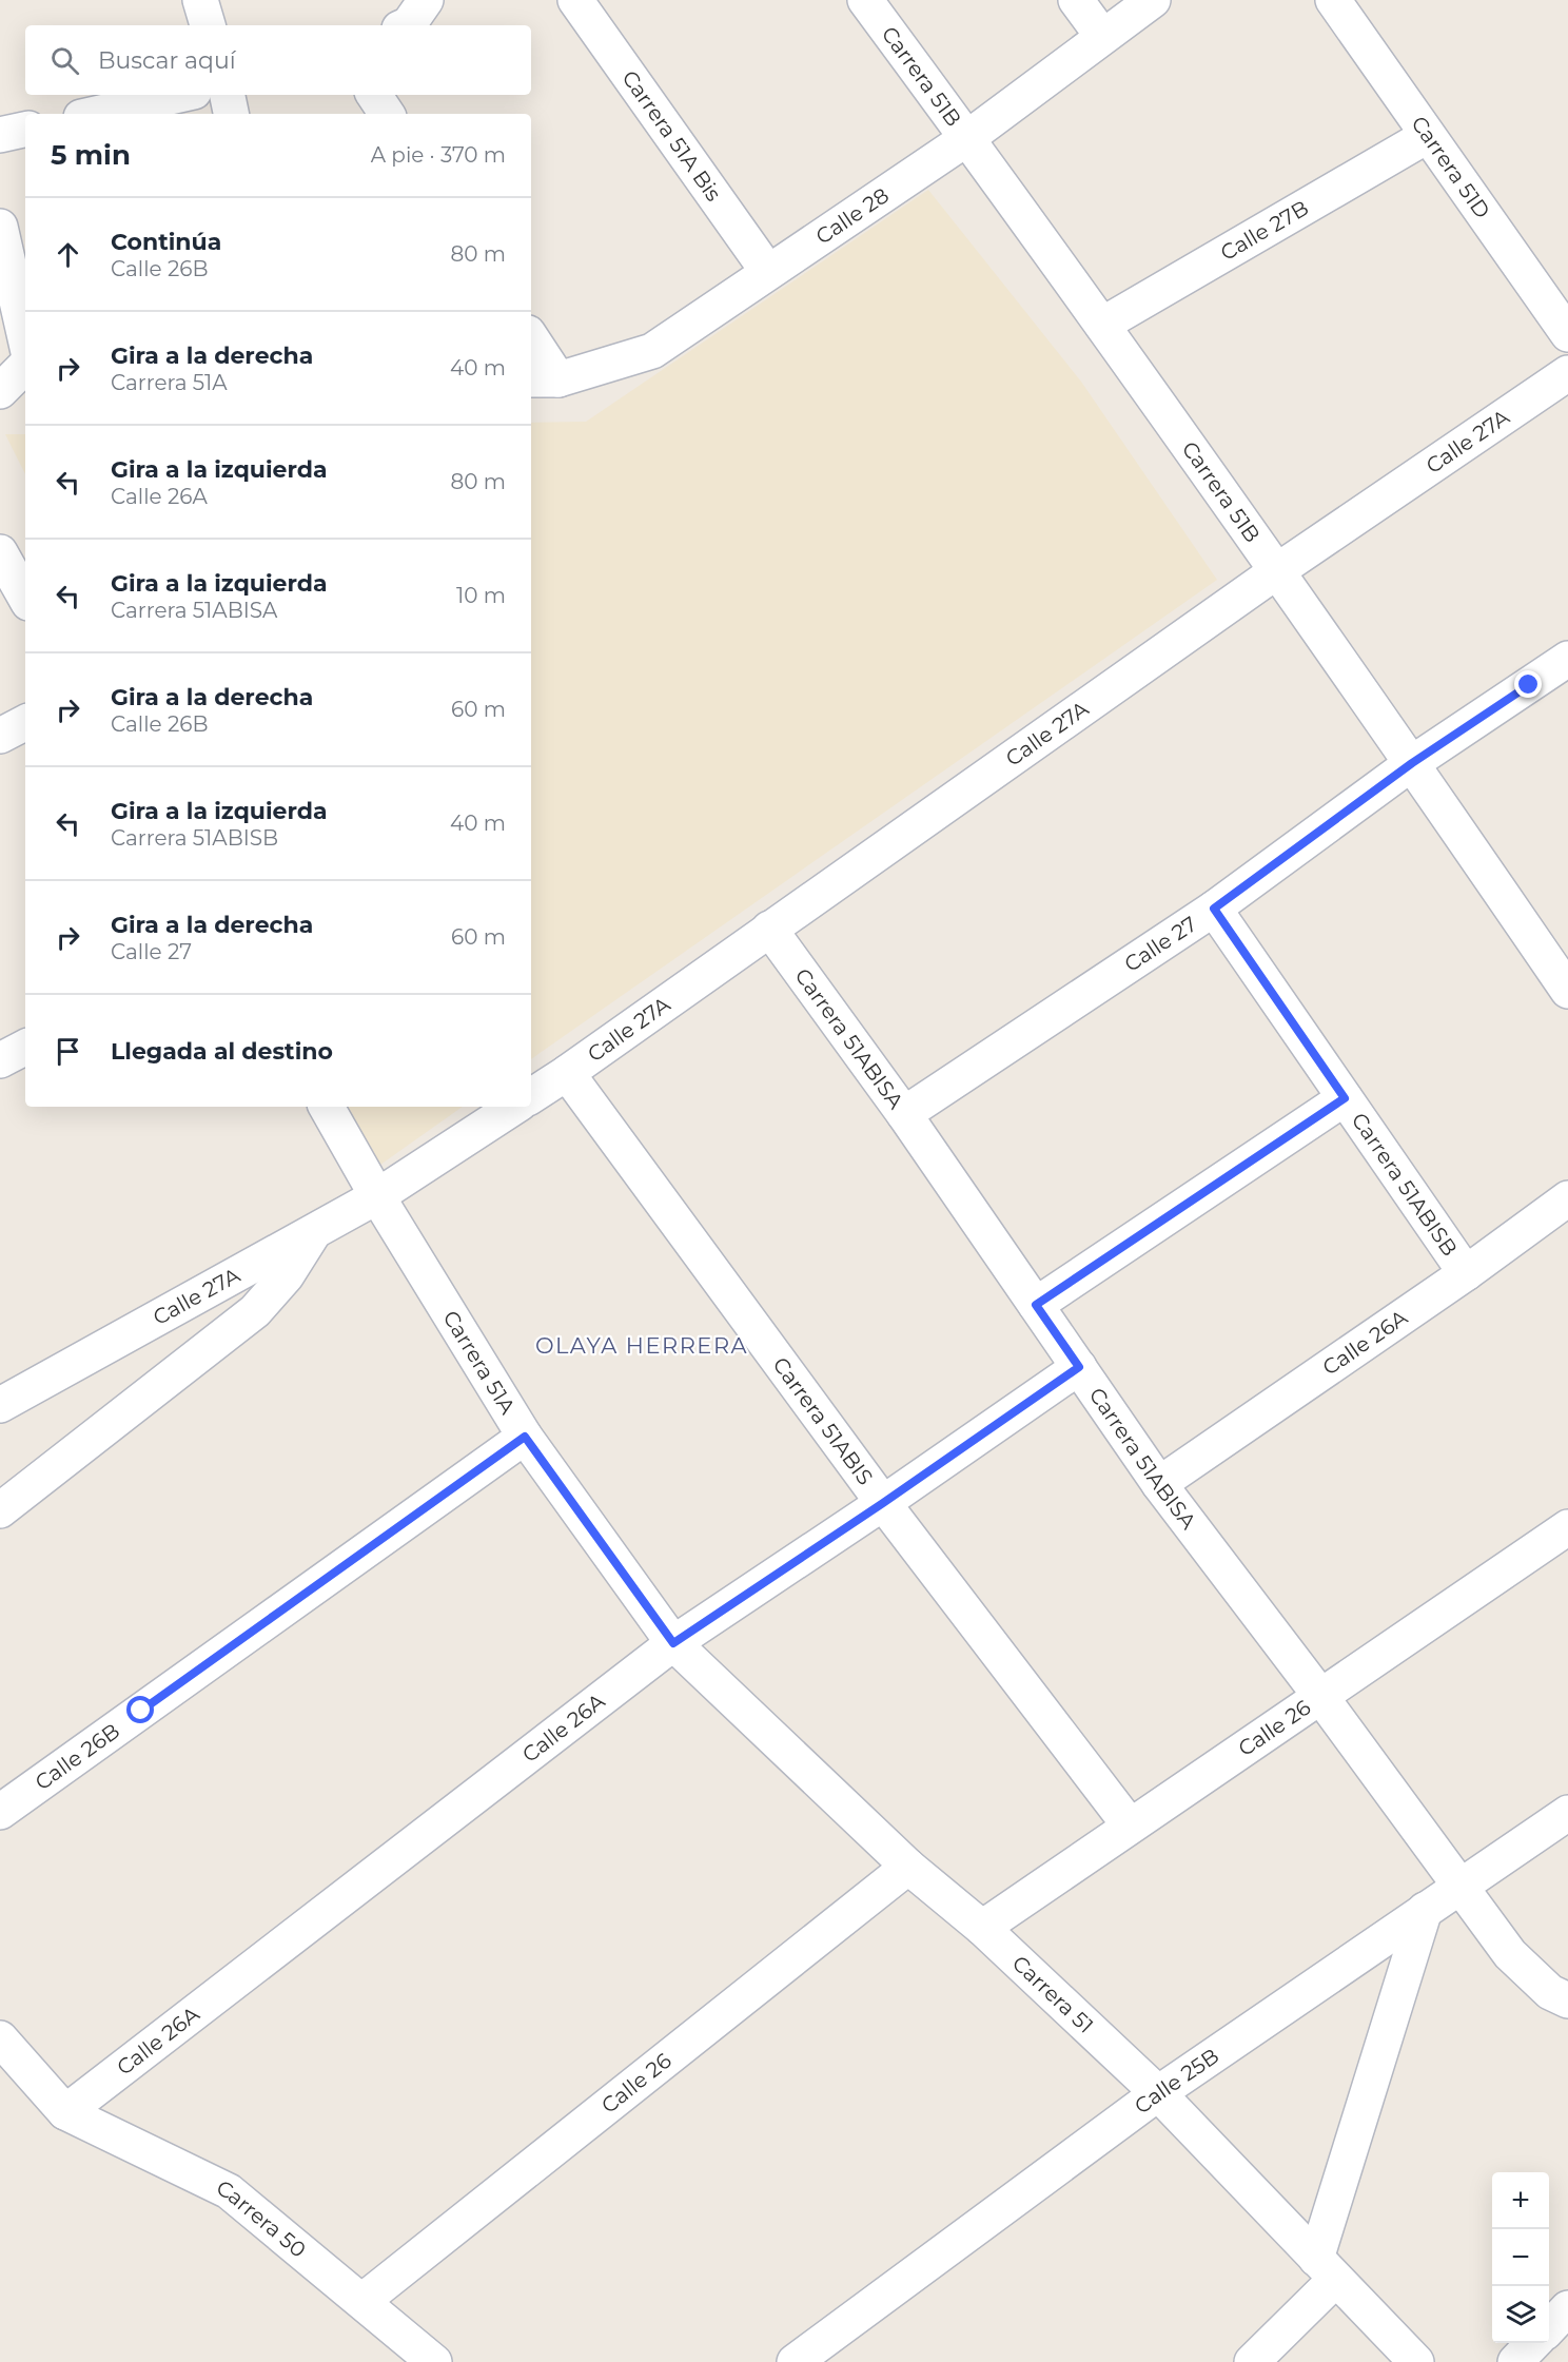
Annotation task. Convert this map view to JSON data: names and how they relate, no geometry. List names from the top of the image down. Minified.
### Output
{"streets":{"street":["Carrera 51B","Carrera 51A Bis","Carrera 51D","Calle 28","Calle 27B","Calle 27A","Calle 27","Carrera 51ABISA","Carrera 51ABISB","Calle 26A","Carrera 51A","Carrera 51ABIS","Calle 26","Calle 26B","Carrera 51","Calle 25B","Carrera 50"]},"crossings":[["Carrera 51B","Calle 28"],["Carrera 51B","Calle 27B"],["Carrera 51B","Calle 27A"],["Carrera 51B","Calle 27"],["Carrera 51A Bis","Calle 28"],["Carrera 51D","Calle 27B"],["Calle 27A","Carrera 51ABISA"],["Calle 27A","Carrera 51A"],["Calle 27A","Carrera 51ABIS"],["Calle 27","Carrera 51ABISA"],["Calle 27","Carrera 51ABISB"],["Carrera 51ABISA","Calle 26A"],["Carrera 51ABISA","Calle 26"],["Carrera 51ABISA","Calle 25B"],["Carrera 51ABISB","Calle 26A"],["Calle 26A","Carrera 51A"],["Calle 26A","Carrera 51ABIS"],["Calle 26A","Carrera 51"],["Calle 26A","Carrera 50"],["Carrera 51A","Calle 26B"],["Carrera 51A","Carrera 51"],["Carrera 51ABIS","Calle 26"],["Calle 26","Carrera 51"],["Calle 26","Carrera 50"],["Carrera 51","Calle 25B"]],"districts":["OLAYA HERRERA"],"page":{"search":"Buscar aquí","heading":["5 min","A pie · 370 m"],"list":[["Continúa","Calle 26B","80 m"],["Gira a la derecha","Carrera 51A","40 m"],["Gira a la izquierda","Calle 26A","80 m"],["Gira a la izquierda","Carrera 51ABISA","10 m"],["Gira a la derecha","Calle 26B","60 m"],["Gira a la izquierda","Carrera 51ABISB","40 m"],["Gira a la derecha","Calle 27","60 m"],"Llegada al destino"],"map_buttons":["+","−"]}}
